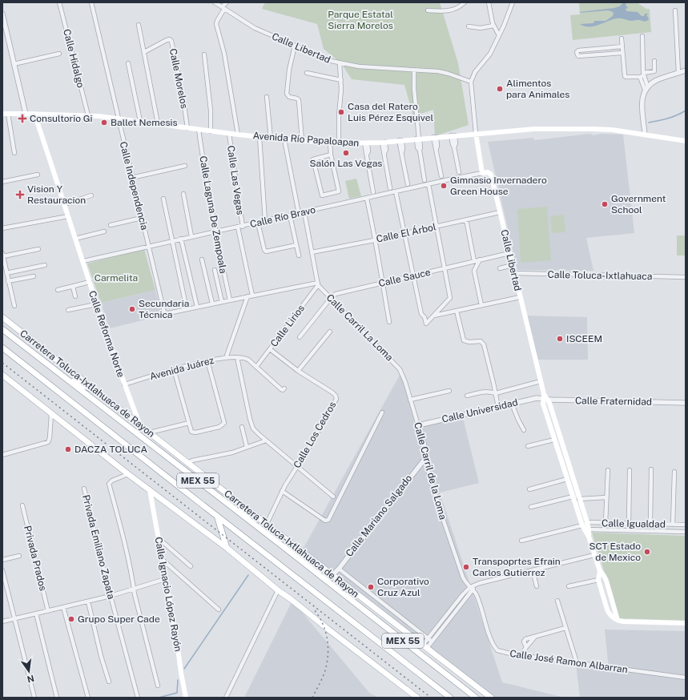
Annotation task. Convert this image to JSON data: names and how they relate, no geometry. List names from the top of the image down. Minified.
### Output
{"streets":{"main road":["Calle Libertad","Avenida Río Papaloapan","Calle Reforma Norte","Carretera Toluca-Ixtlahuaca de Rayon","MEX 55","Calle Ignacio López Rayón"],"street":["Calle Hidalgo","Calle Morelos","Calle Las Vegas","Calle Independencia","Calle Laguna De Zempoala","Calle Río Bravo","Calle El Árbol","Calle Toluca-Ixtlahuaca","Calle Sauce","Calle Lirios","Calle Carril La Loma","Avenida Juárez","Calle Fraternidad","Calle Universidad","Calle Los Cedros","Calle Carril de la Loma","Calle Mariano Salgado","Calle Igualdad","Privada Emiliano Zapata","Privada Prados","Calle José Ramon Albarran"]},"crossings":[["Calle Libertad","Calle Río Bravo"],["Calle Libertad","Calle El Árbol"],["Calle Libertad","Calle Toluca-Ixtlahuaca"],["Calle Libertad","Calle Sauce"],["Calle Libertad","Calle Fraternidad"],["Calle Libertad","Calle Universidad"],["Calle Libertad","Calle Igualdad"],["Calle Hidalgo","Avenida Río Papaloapan"],["Calle Morelos","Avenida Río Papaloapan"],["Avenida Río Papaloapan","Calle Las Vegas"],["Avenida Río Papaloapan","Calle Independencia"],["Avenida Río Papaloapan","Calle Laguna De Zempoala"],["Avenida Río Papaloapan","Calle Reforma Norte"],["Calle Las Vegas","Calle Río Bravo"],["Calle Independencia","Calle Río Bravo"],["Calle Laguna De Zempoala","Calle Río Bravo"],["Calle Río Bravo","Calle Reforma Norte"],["Calle Sauce","Calle Carril La Loma"],["Calle Lirios","Calle Carril La Loma"],["Calle Lirios","Avenida Juárez"],["Calle Lirios","Calle Los Cedros"],["Calle Carril La Loma","Calle Carril de la Loma"],["Calle Reforma Norte","Avenida Juárez"],["Calle Reforma Norte","Carretera Toluca-Ixtlahuaca de Rayon"],["Carretera Toluca-Ixtlahuaca de Rayon","Calle Los Cedros"],["Carretera Toluca-Ixtlahuaca de Rayon","Calle Mariano Salgado"],["Calle Fraternidad","Calle Universidad"],["Calle Universidad","Calle Carril de la Loma"],["Calle Carril de la Loma","Calle Mariano Salgado"],["Calle Carril de la Loma","Calle José Ramon Albarran"]],"parks":["Parque Estatal Sierra Morelos","Carmelita"],"places":{"other":["Alimentos para Animales","Casa del Ratero Luis Pérez Esquivel","Ballet Nemesis","Salón Las Vegas","Gimnasio Invernadero Green House","Government School","Secundaria Técnica","ISCEEM","DACZA TOLUCA","SCT Estado de Mexico","Transpoprtes Efrain Carlos Gutierrez","Corporativo Cruz Azul","Grupo Super Cade"],"health":["Consultorio Gi","Vision Y Restauracion"]},"north":"bottom"}
